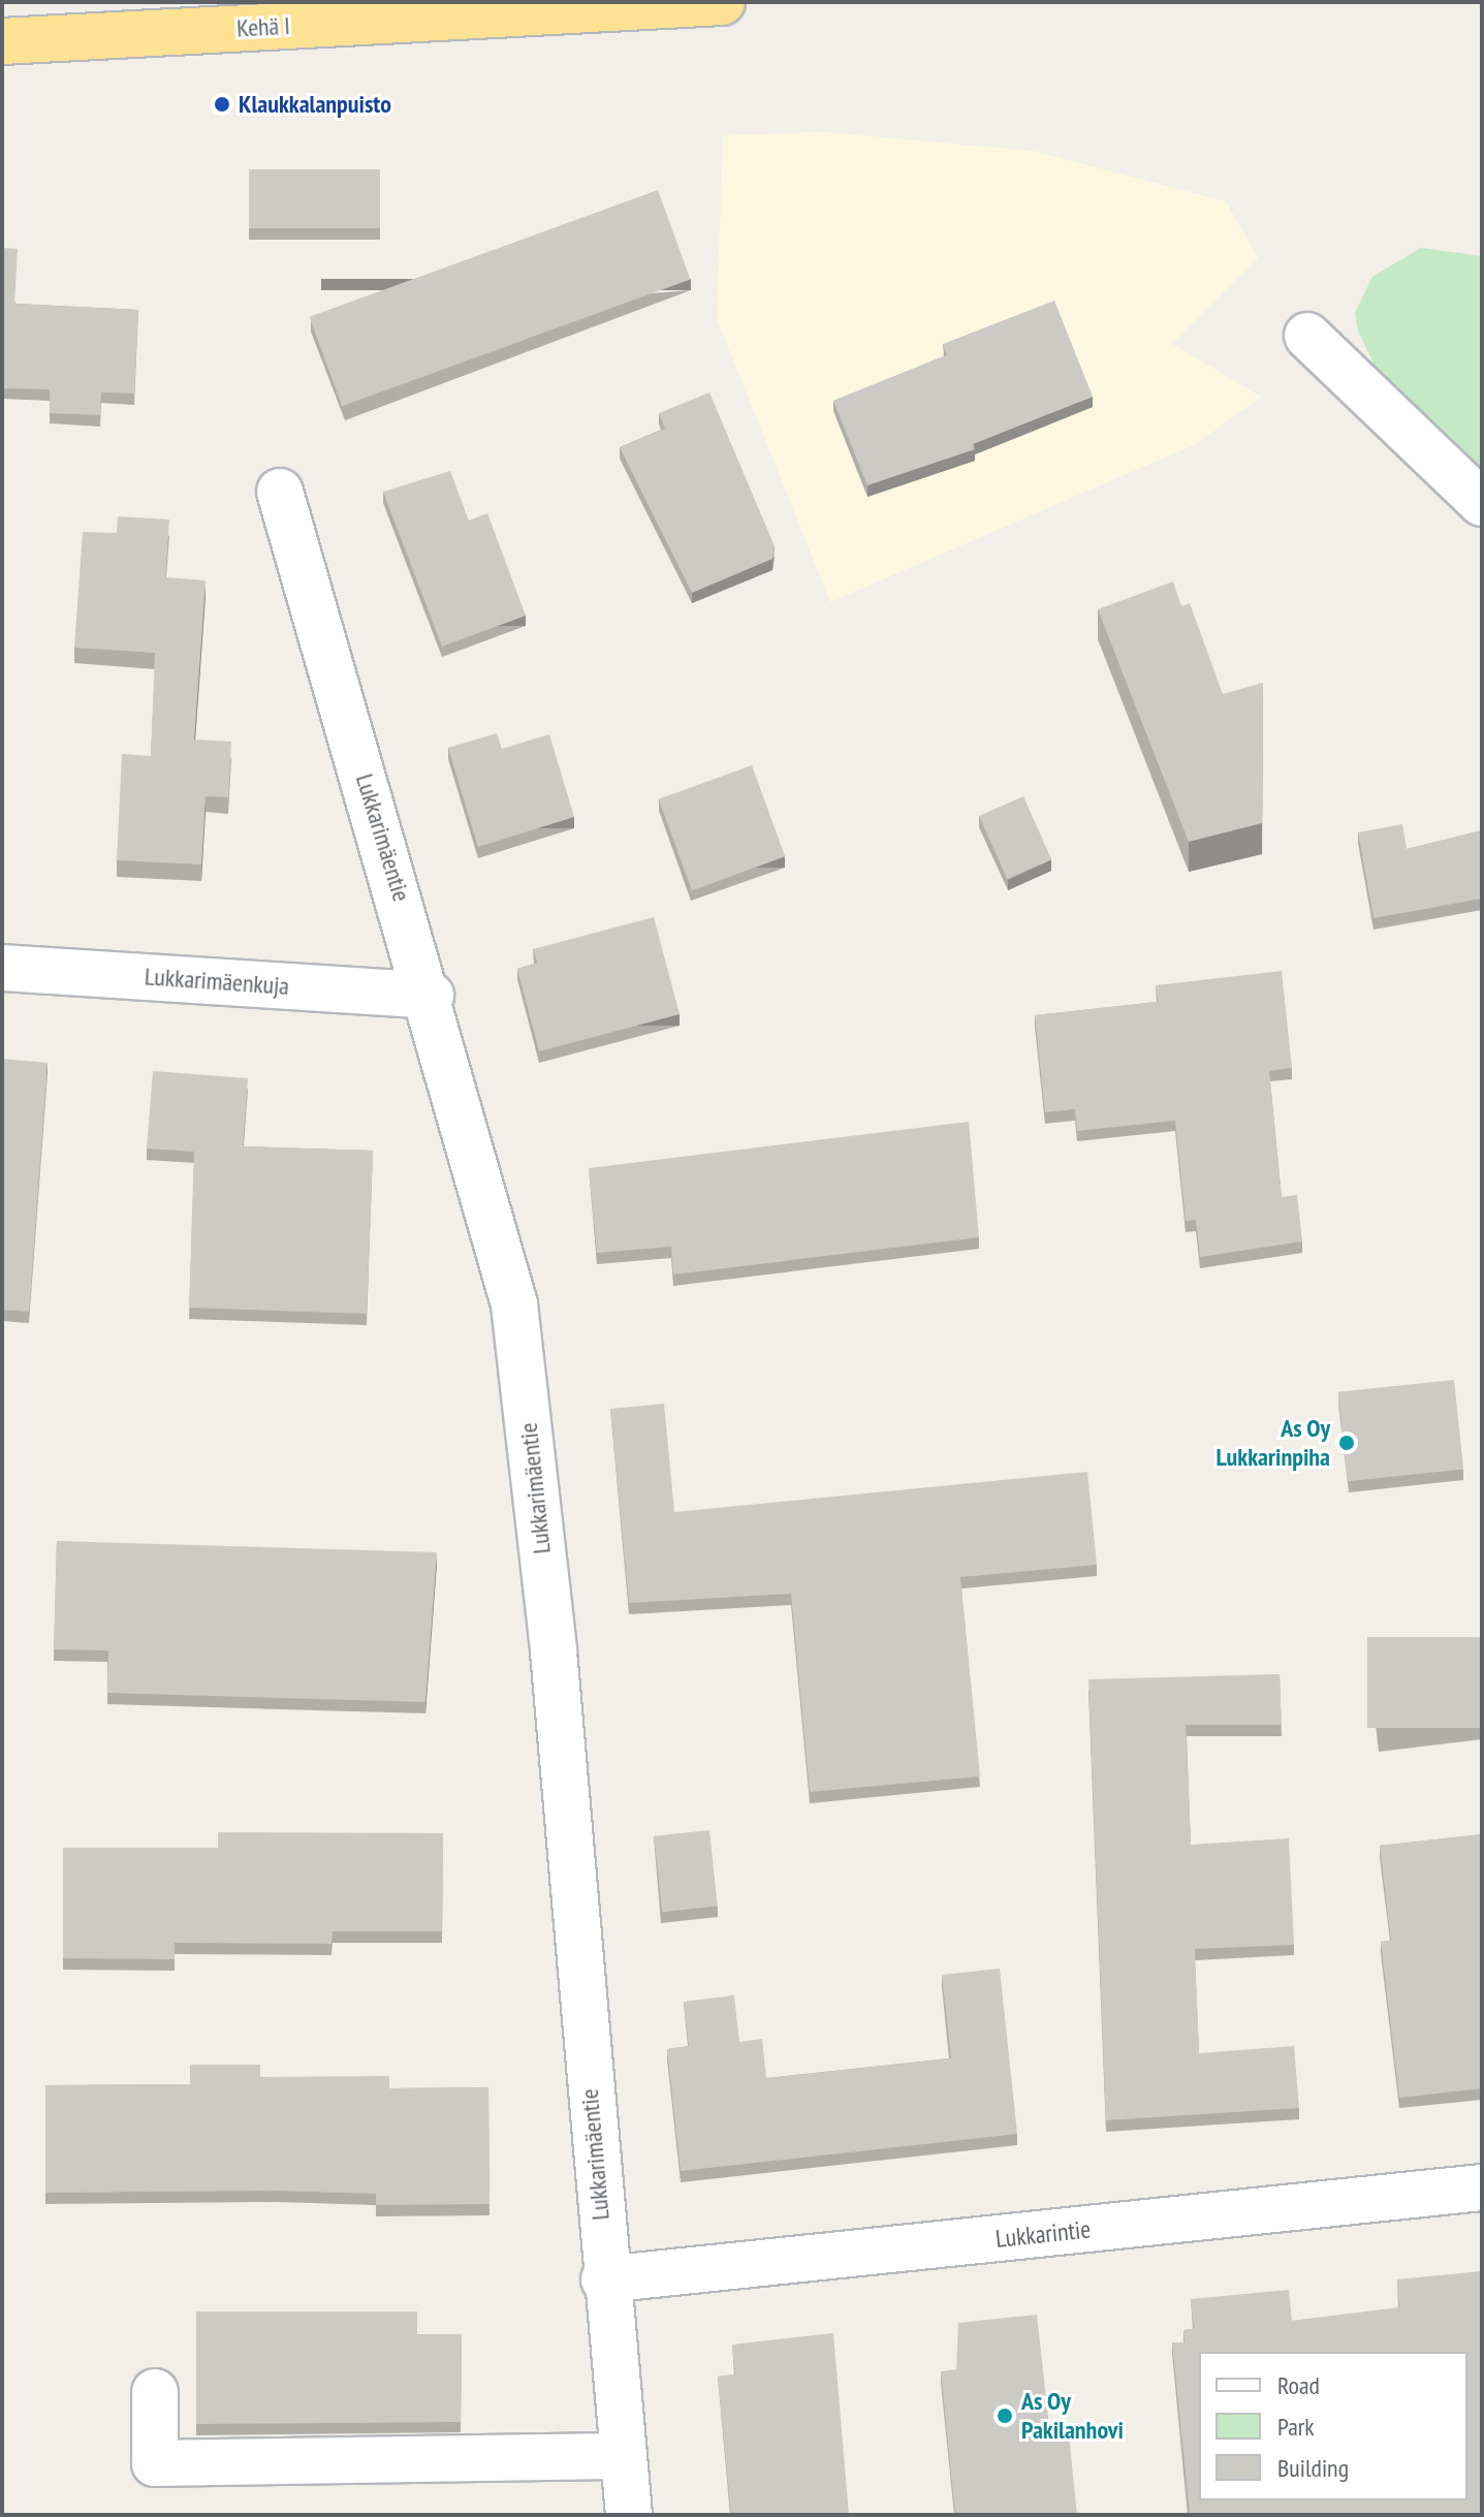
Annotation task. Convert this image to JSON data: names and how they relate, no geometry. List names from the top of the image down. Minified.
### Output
{"streets":{"highway":["Kehä I"],"street":["Lukkarimäentie","Lukkarimäenkuja","Lukkarintie"]},"crossings":[["Lukkarimäentie","Lukkarimäenkuja"],["Lukkarimäentie","Lukkarintie"]],"places":["Klaukkalanpuisto","As Oy Lukkarinpiha","As Oy Pakilanhovi"],"legend":["Road","Park","Building"]}
